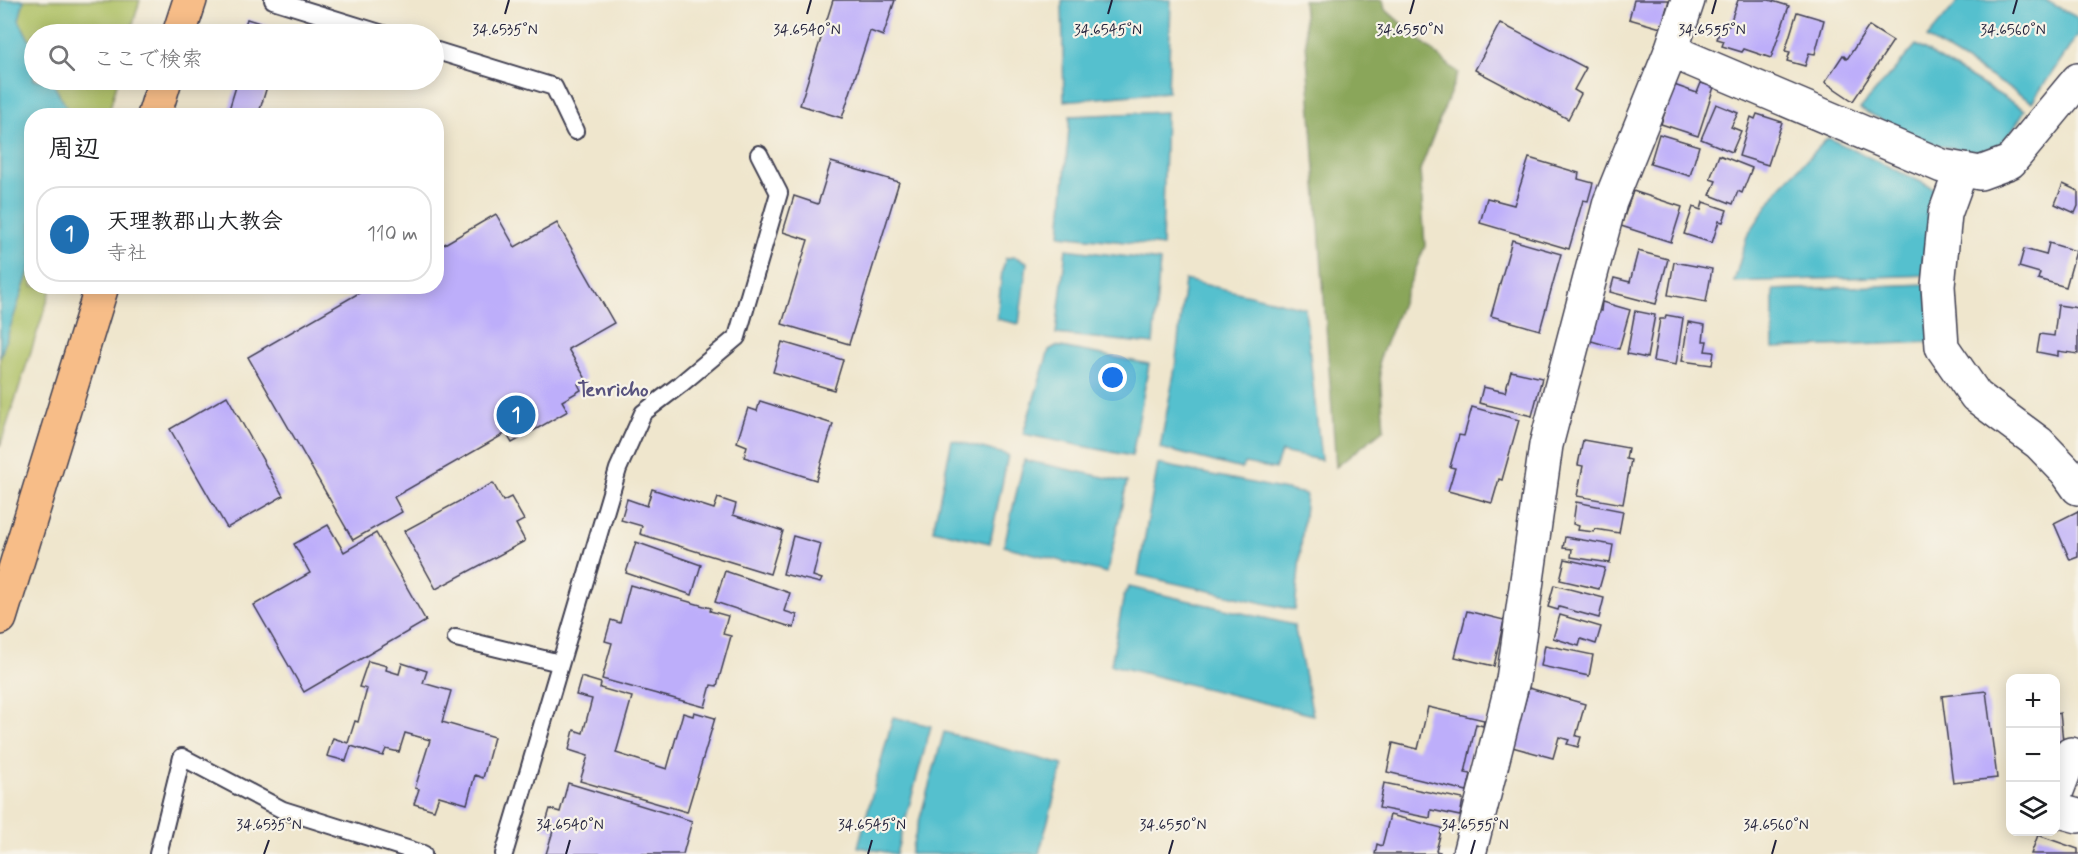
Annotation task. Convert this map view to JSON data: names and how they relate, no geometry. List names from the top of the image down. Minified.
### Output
{"districts":["Tenricho"],"page":{"search":"ここで検索","heading":"周辺","list":[{"mark":"1","name":"天理教郡山大教会","note":"寺社","value":"110 m"}],"pins":"1","map_buttons":["+","−"]},"coordinates":["34.6535°N","34.6540°N","34.6545°N","34.6550°N","34.6555°N","34.6560°N"]}
